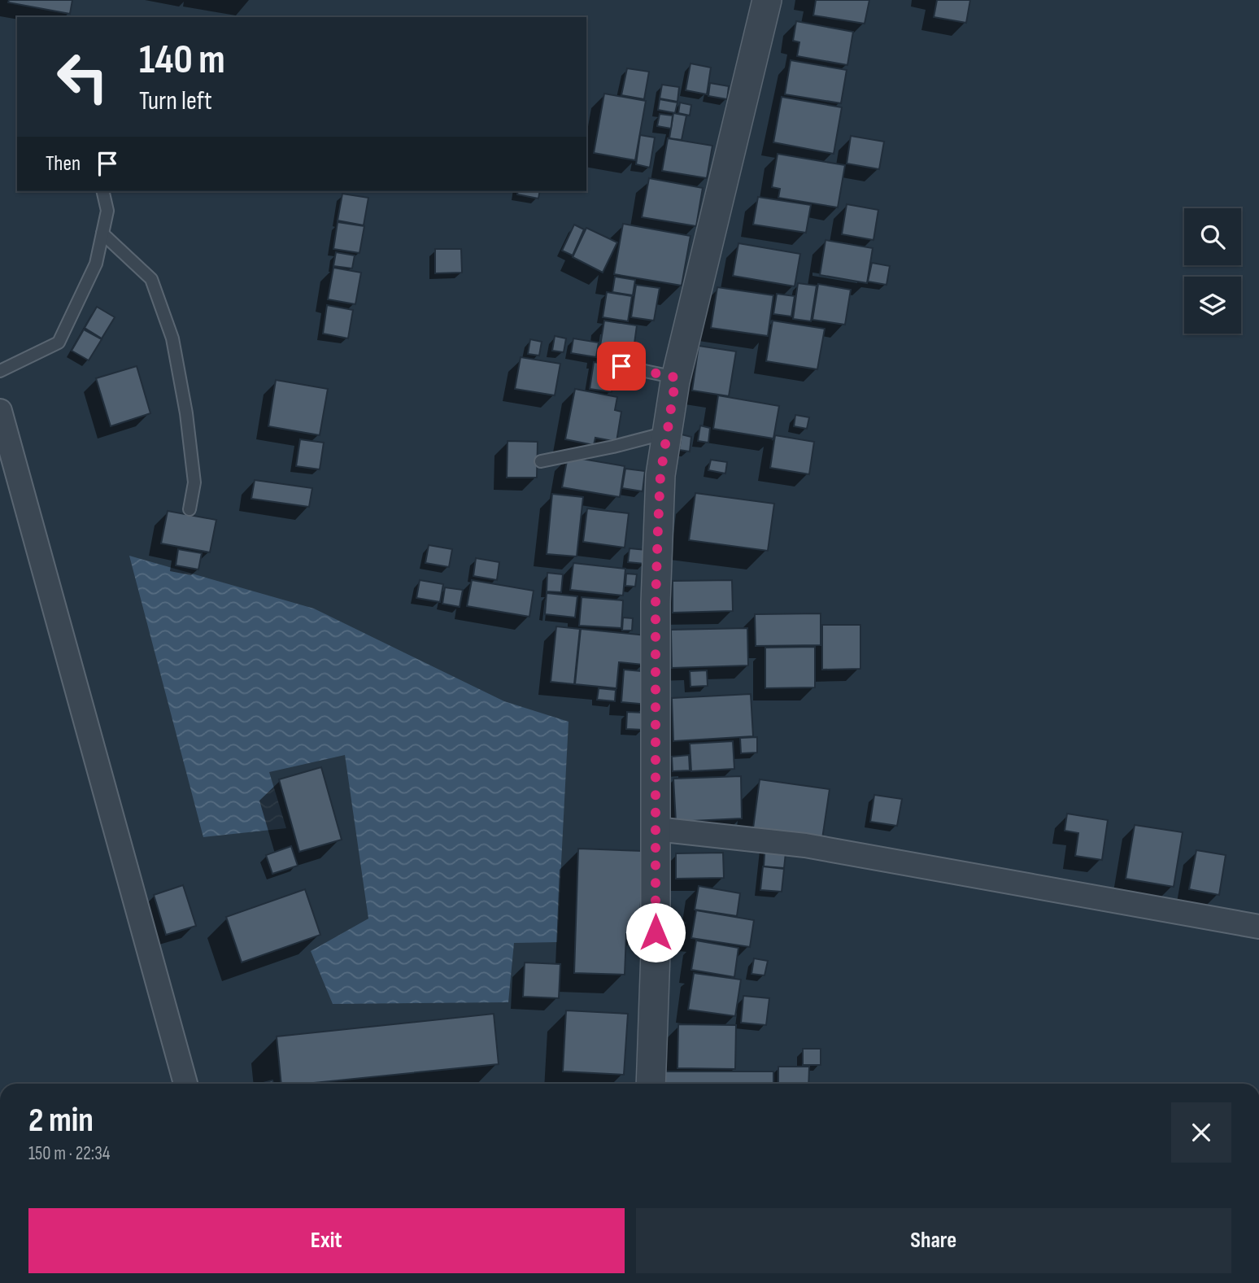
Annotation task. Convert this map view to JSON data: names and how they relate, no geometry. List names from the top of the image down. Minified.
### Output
{"page":{"turn":["140 m","Turn left"],"then":"Then","heading":["2 min","150 m · 22:34"],"buttons":["Exit","Share"]}}
